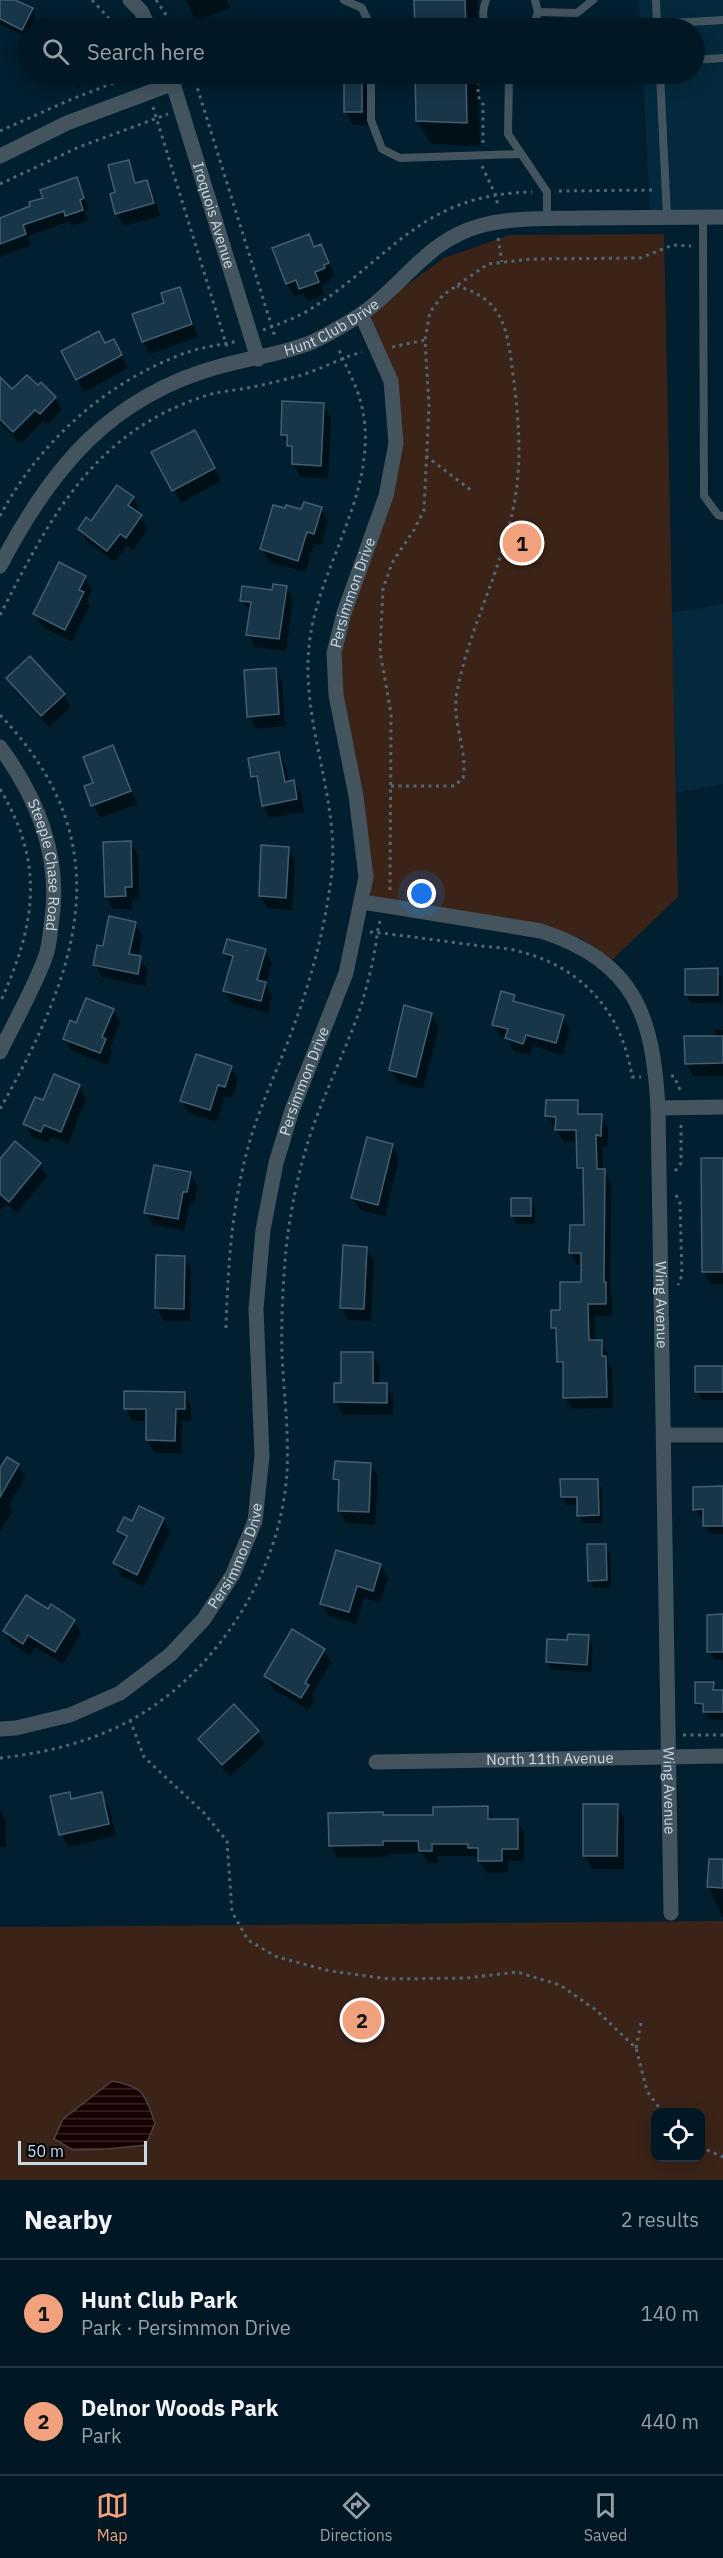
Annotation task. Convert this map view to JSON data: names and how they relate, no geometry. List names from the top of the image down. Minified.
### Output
{"streets":{"street":["Iroquois Avenue","Hunt Club Drive","Persimmon Drive","Steeple Chase Road","Wing Avenue","North 11th Avenue"]},"crossings":[["Iroquois Avenue","Hunt Club Drive"],["Hunt Club Drive","Persimmon Drive"],["Persimmon Drive","Wing Avenue"],["Wing Avenue","North 11th Avenue"]],"scale_bar":"50 m","page":{"search":"Search here","pins":["1","2"],"scale":"50 m","heading":["Nearby","2 results"],"list":[{"mark":"1","name":"Hunt Club Park","note":"Park · Persimmon Drive","value":"140 m"},{"mark":"2","name":"Delnor Woods Park","note":"Park","value":"440 m"}],"nav":["Map","Directions","Saved"]}}
